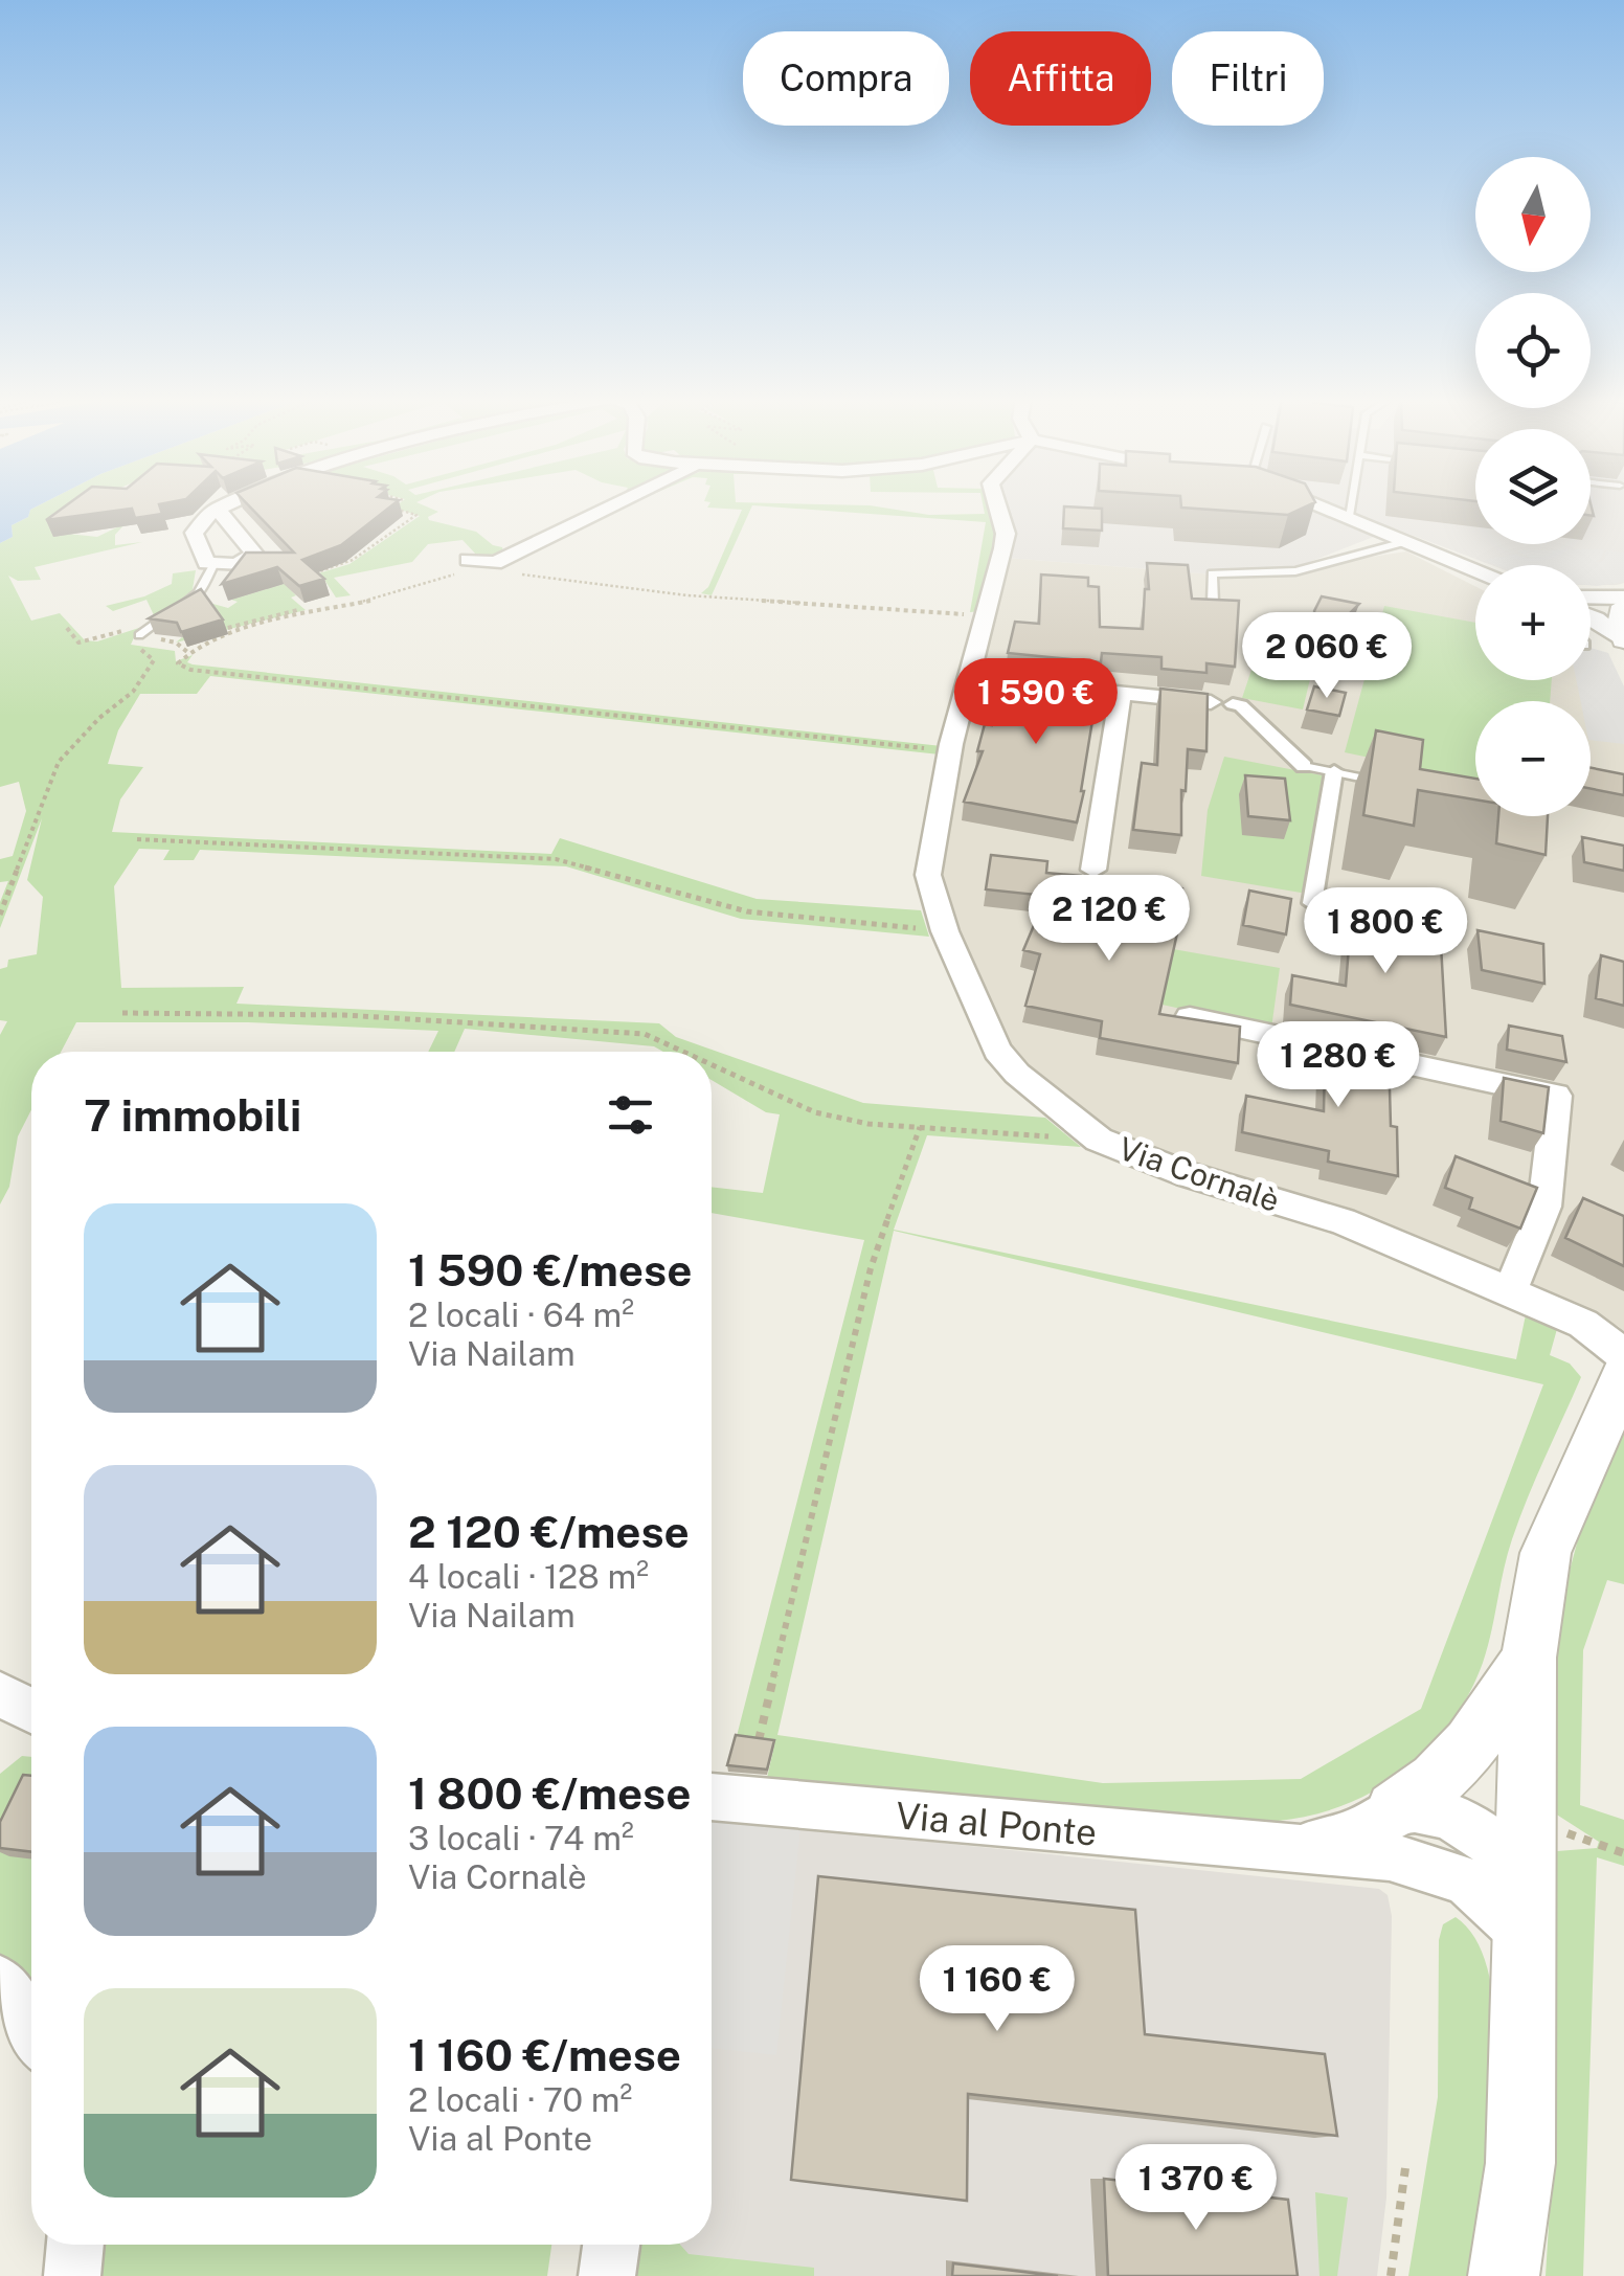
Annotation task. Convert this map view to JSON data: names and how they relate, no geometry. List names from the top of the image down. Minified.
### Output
{"streets":{"street":["Via Cornalè","Via al Ponte"]},"north":"bottom","page":{"chip":["Compra","Affitta","Filtri"],"map_buttons":["+","−"],"price":["2 060 €","1 590 €","2 120 €","1 800 €","1 280 €","1 160 €","1 370 €"],"heading":"7 immobili","list":[{"name":"1 590 €/mese","note":"2 locali · 64 m² · Via Nailam"},{"name":"2 120 €/mese","note":"4 locali · 128 m² · Via Nailam"},{"name":"1 800 €/mese","note":"3 locali · 74 m² · Via Cornalè"},{"name":"1 160 €/mese","note":"2 locali · 70 m² · Via al Ponte"}]}}
